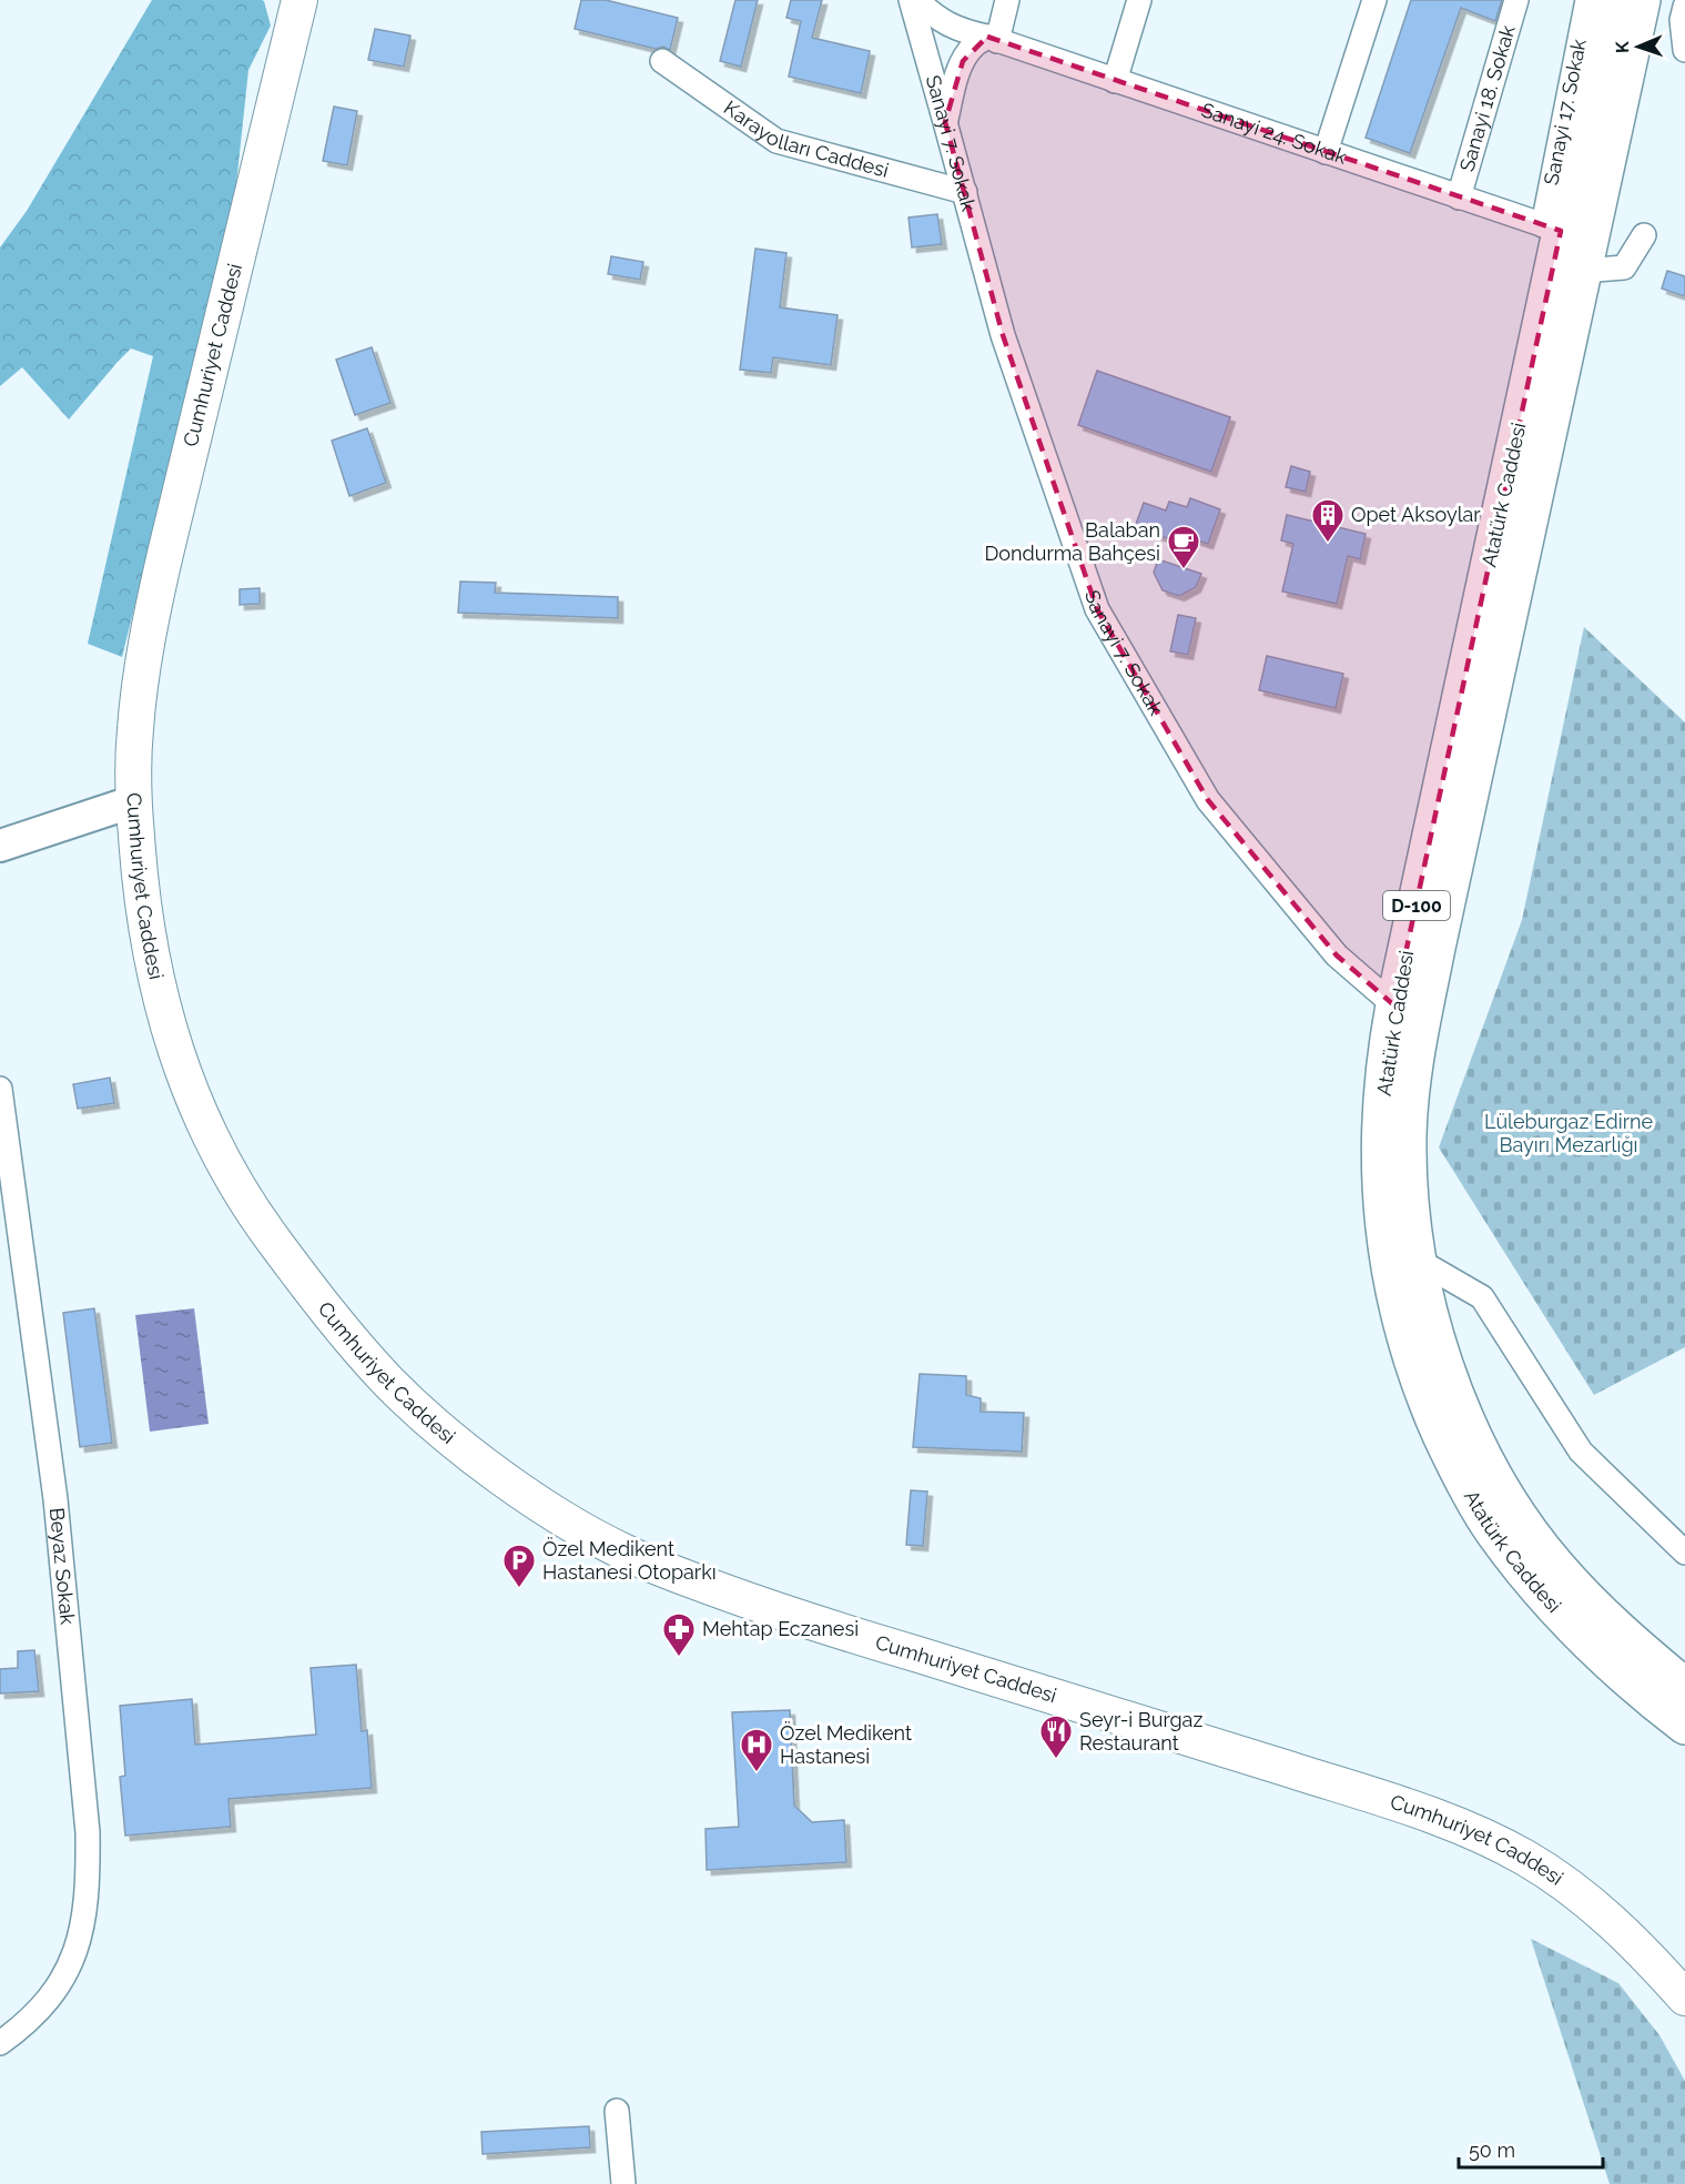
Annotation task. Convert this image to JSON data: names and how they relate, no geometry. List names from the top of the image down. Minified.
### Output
{"streets":{"highway":["Atatürk Caddesi","D-100"],"main road":["Cumhuriyet Caddesi"],"street":["Sanayi 18. Sokak","Sanayi 17. Sokak","Sanayi 24. Sokak","Karayolları Caddesi","Sanayi 7. Sokak","Beyaz Sokak"]},"crossings":[["Sanayi 18. Sokak","Sanayi 24. Sokak"],["Sanayi 17. Sokak","Sanayi 24. Sokak"],["Sanayi 17. Sokak","Atatürk Caddesi"],["Sanayi 24. Sokak","Atatürk Caddesi"],["Karayolları Caddesi","Sanayi 7. Sokak"],["Sanayi 7. Sokak","Atatürk Caddesi"]],"parks":["Lüleburgaz Edirne Bayırı Mezarlığı"],"places":{"building":["Opet Aksoylar"],"cafe":["Balaban Dondurma Bahçesi"],"parking":["Özel Medikent Hastanesi Otoparkı"],"pharmacy":["Mehtap Eczanesi"],"restaurant":["Seyr-i Burgaz Restaurant"],"hospital":["Özel Medikent Hastanesi"]},"scale_bar":"50 m","north":"left"}
